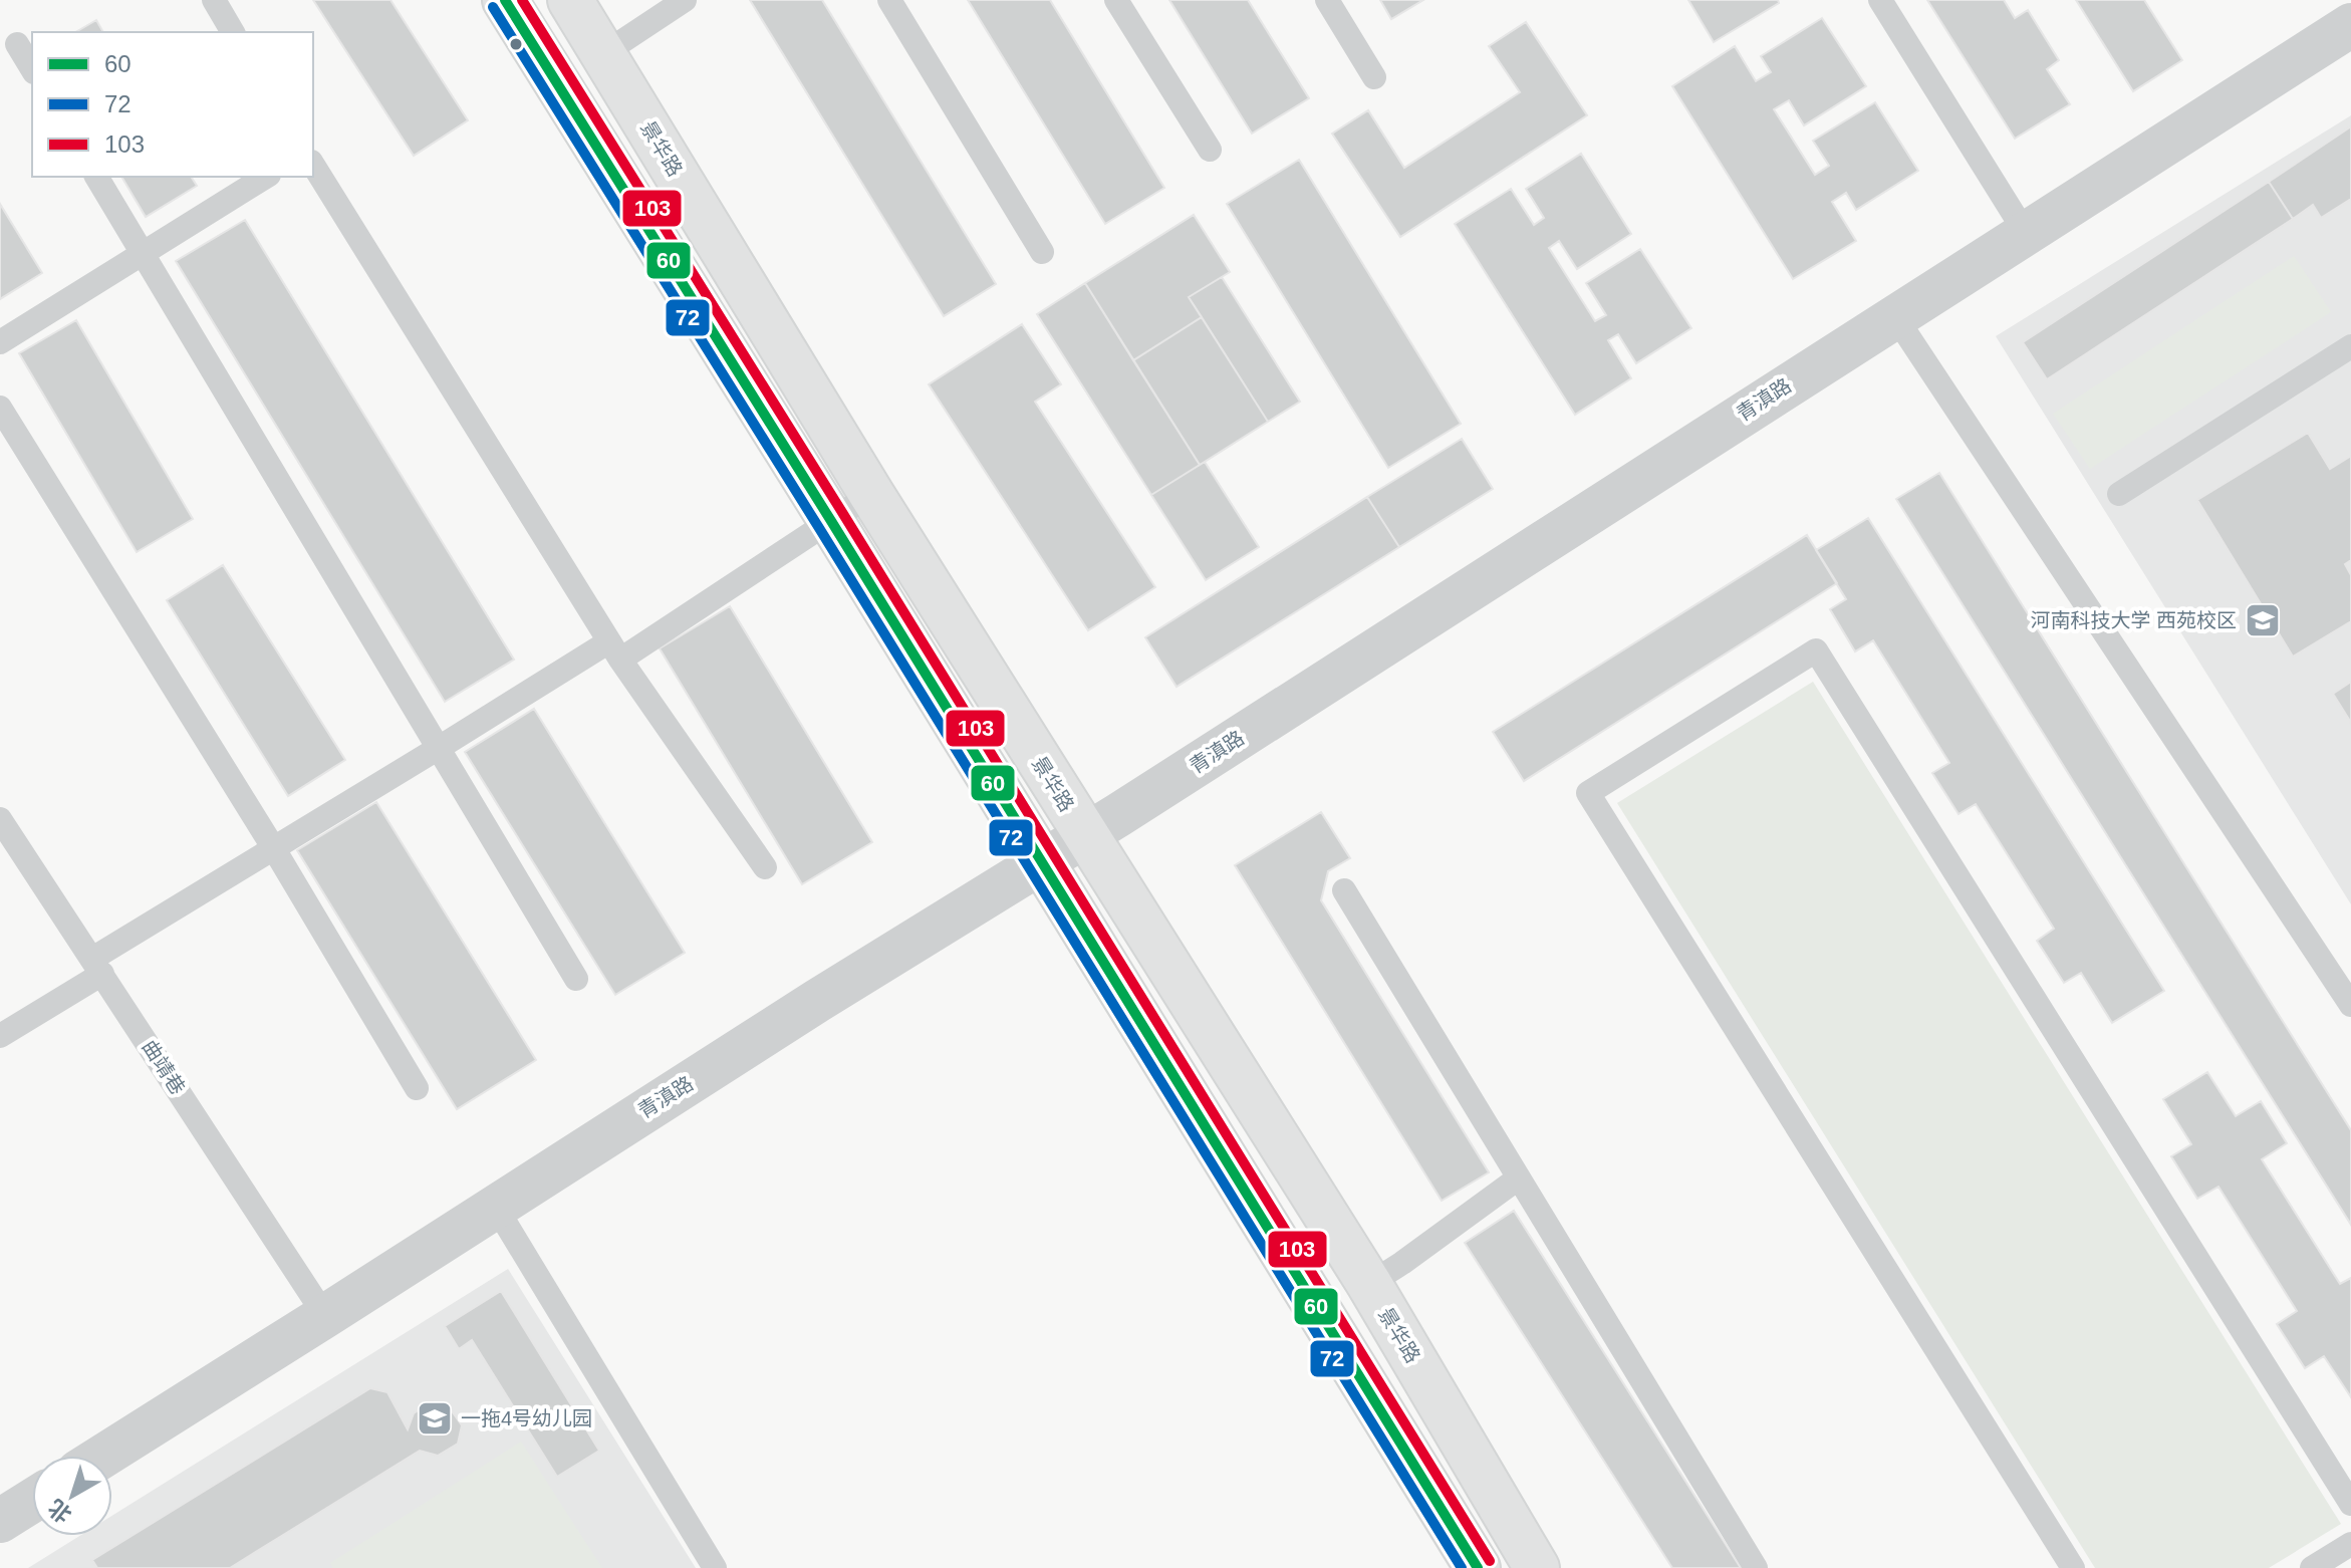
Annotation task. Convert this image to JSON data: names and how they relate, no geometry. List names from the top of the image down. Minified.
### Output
{"streets":{"main road":["景华路"],"street":["青滇路"],"lane":["曲靖巷"]},"crossings":[["景华路","青滇路"],["青滇路","曲靖巷"]],"places":{"school or university":["河南科技大学 西苑校区","一拖4号幼儿园"]},"lines":["transit line 60","transit line 103","transit line 72"],"legend":["60","72","103"],"north":"bottom left"}
